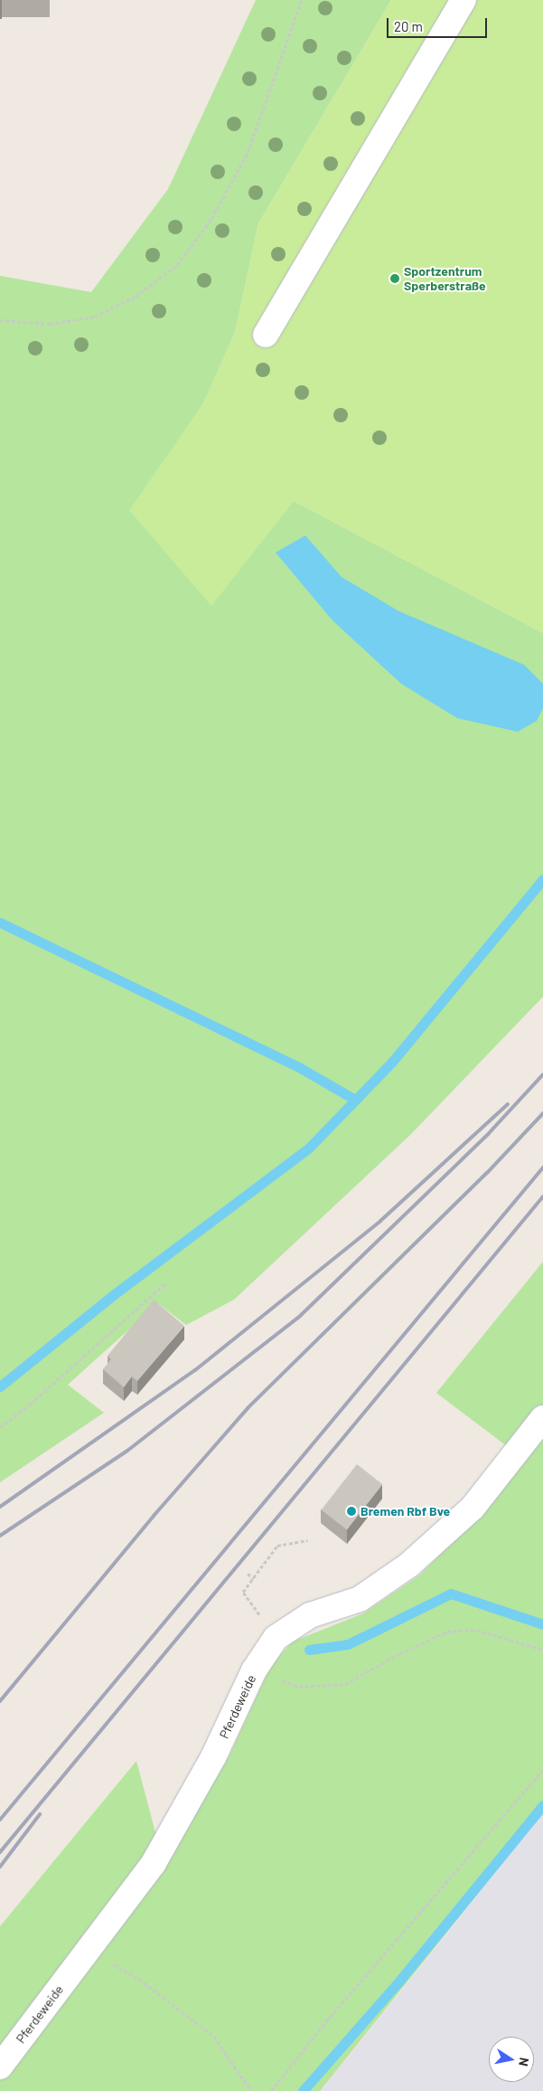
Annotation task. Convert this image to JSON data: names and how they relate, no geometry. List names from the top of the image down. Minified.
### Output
{"streets":{"lane":["Pferdeweide"]},"places":["Sportzentrum Sperberstraße","Bremen Rbf Bve"],"scale_bar":"20 m","north":"right"}
